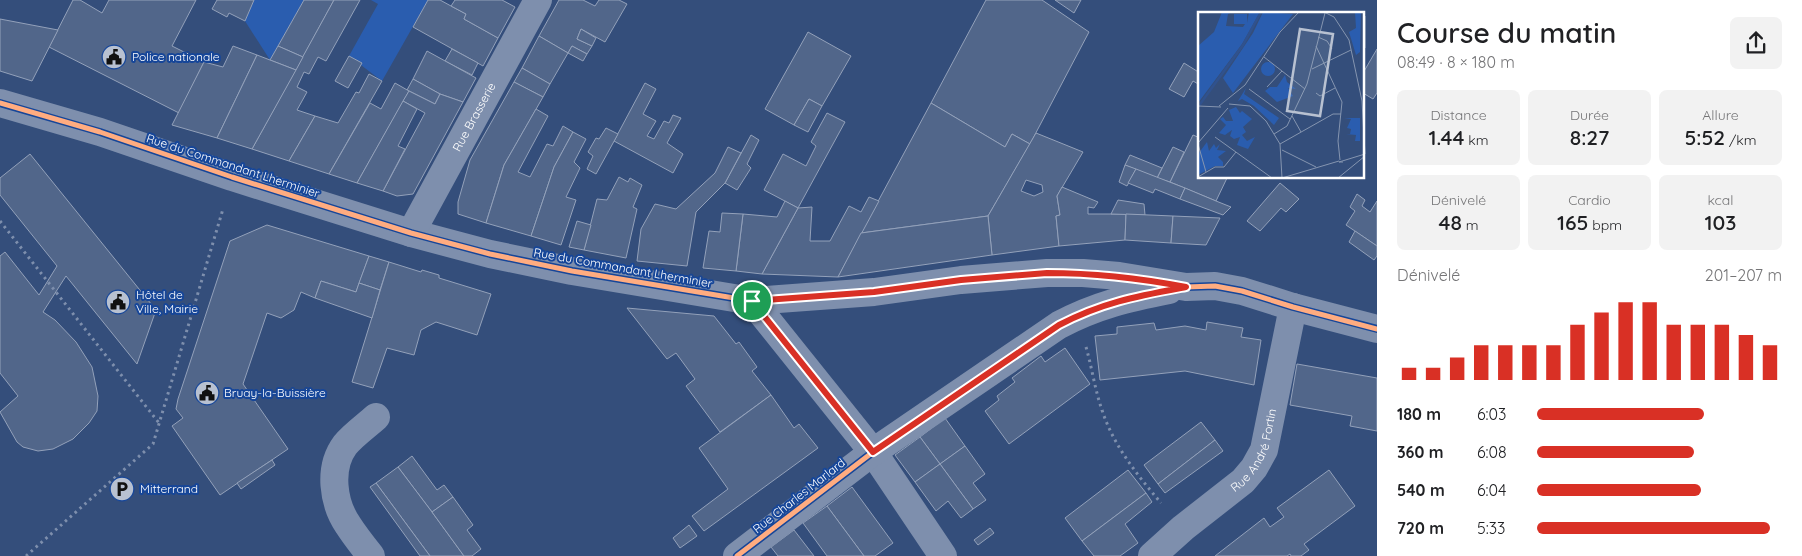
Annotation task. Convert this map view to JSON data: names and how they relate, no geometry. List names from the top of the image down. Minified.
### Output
{"streets":{"street":["Rue Brasserie","Rue du Commandant Lherminier","Rue André Fortin","Rue Charles Marlard"]},"crossings":[["Rue Brasserie","Rue du Commandant Lherminier"],["Rue du Commandant Lherminier","Rue André Fortin"],["Rue du Commandant Lherminier","Rue Charles Marlard"]],"places":{"public building":["Police nationale","Hôtel de Ville, Mairie","Bruay-la-Buissière"],"parking":["Mitterrand"]},"page":{"heading":["Course du matin","08:49 · 8 × 180 m"],"stats":[["Distance","1.44 km"],["Durée","8:27"],["Allure","5:52 /km"],["Dénivelé","48 m"],["Cardio","165 bpm"],["kcal","103"]],"chart":["Dénivelé","201–207 m"],"list":[{"name":"180 m","note":"6:03"},{"name":"360 m","note":"6:08"},{"name":"540 m","note":"6:04"},{"name":"720 m","note":"5:33"}]}}
